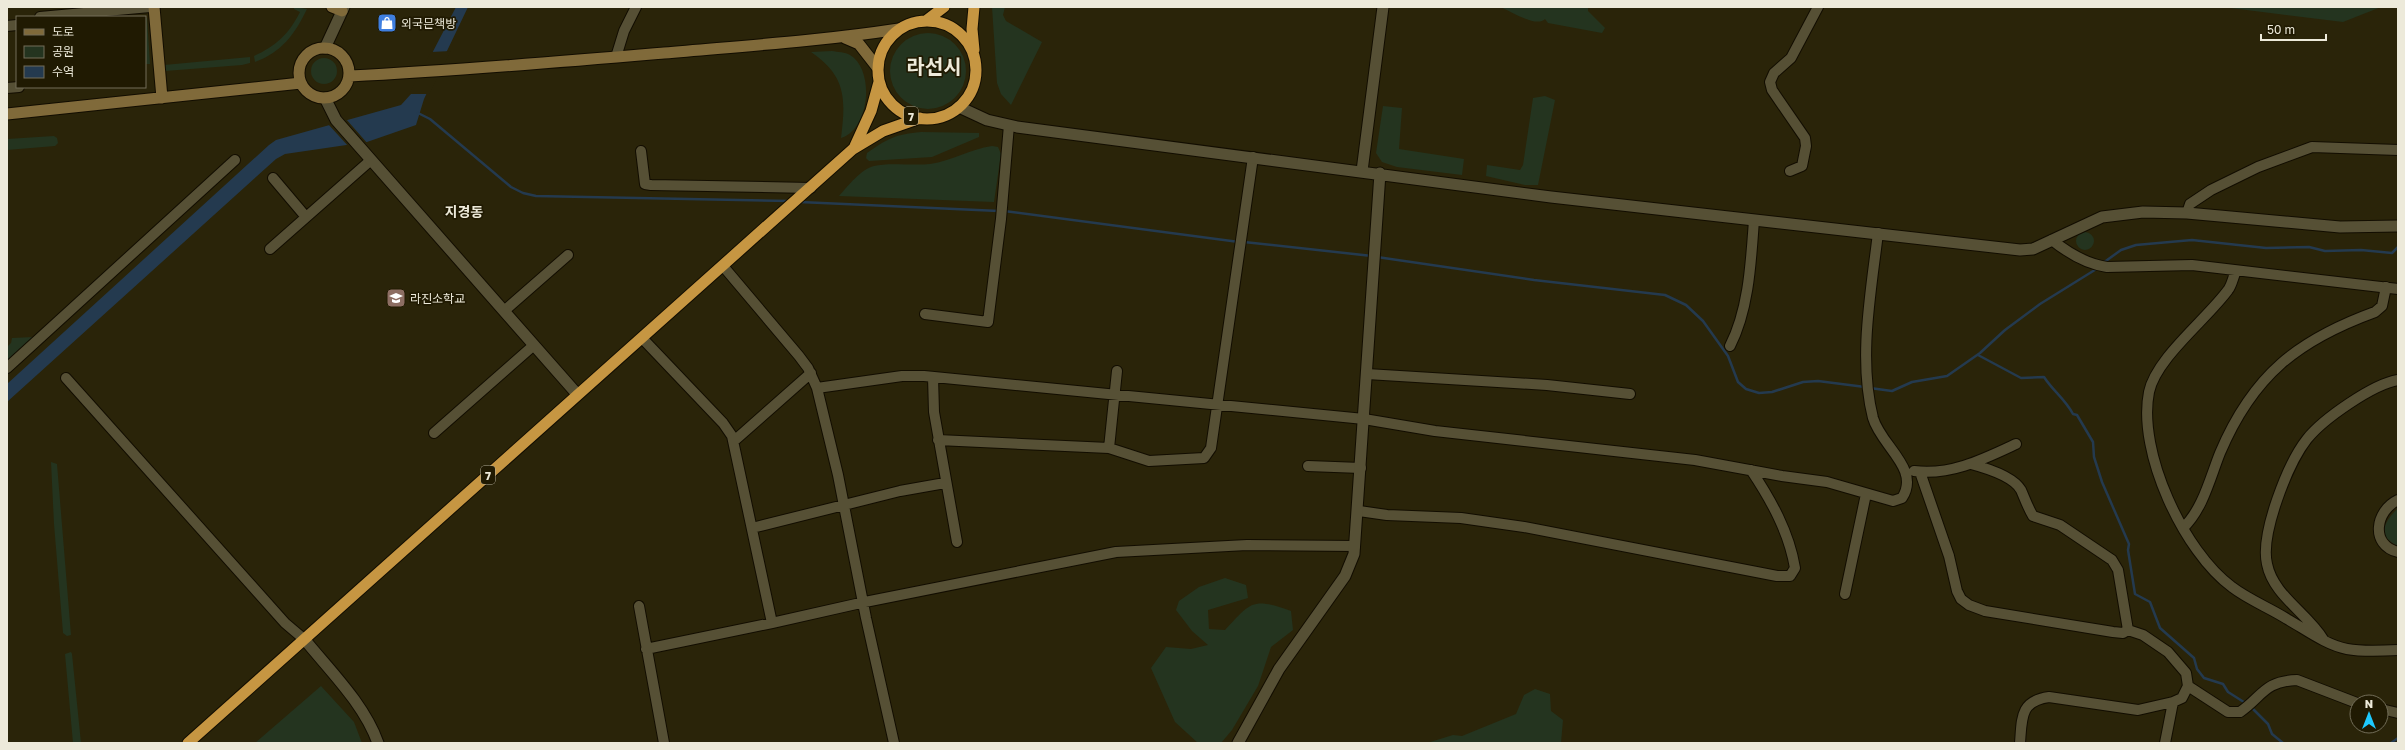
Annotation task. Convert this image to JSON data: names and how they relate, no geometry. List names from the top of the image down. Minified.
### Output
{"streets":{"highway":["7"]},"districts":["라선시","지경동"],"places":{"shop":["외국믄책방"],"school or university":["라진소학교"]},"legend":["도로","공원","수역"],"scale_bar":"50 m","north":"top"}
